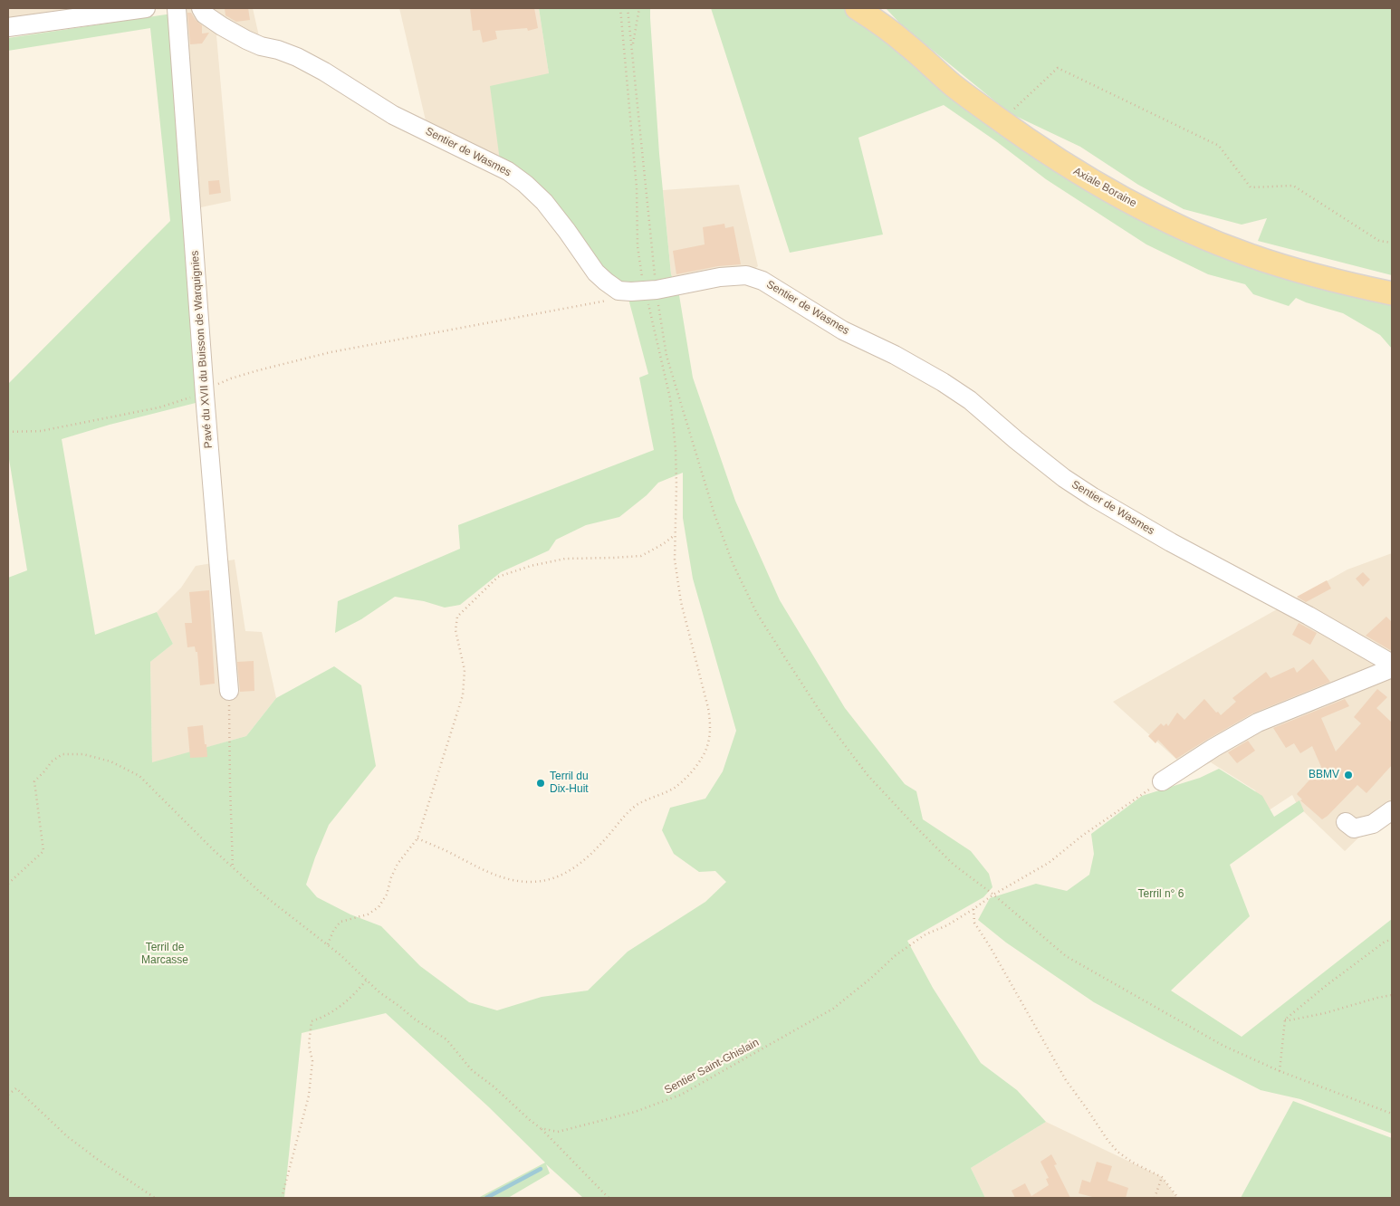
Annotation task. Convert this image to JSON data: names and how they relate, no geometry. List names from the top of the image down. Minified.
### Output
{"streets":{"main road":["Axiale Boraine"],"street":["Sentier de Wasmes","Pavé du XVII du Buisson de Warquignies"],"path":["Sentier Saint-Ghislain"]},"parks":["Terril n° 6","Terril de Marcasse"],"places":["BBMV","Terril du Dix-Huit"]}
